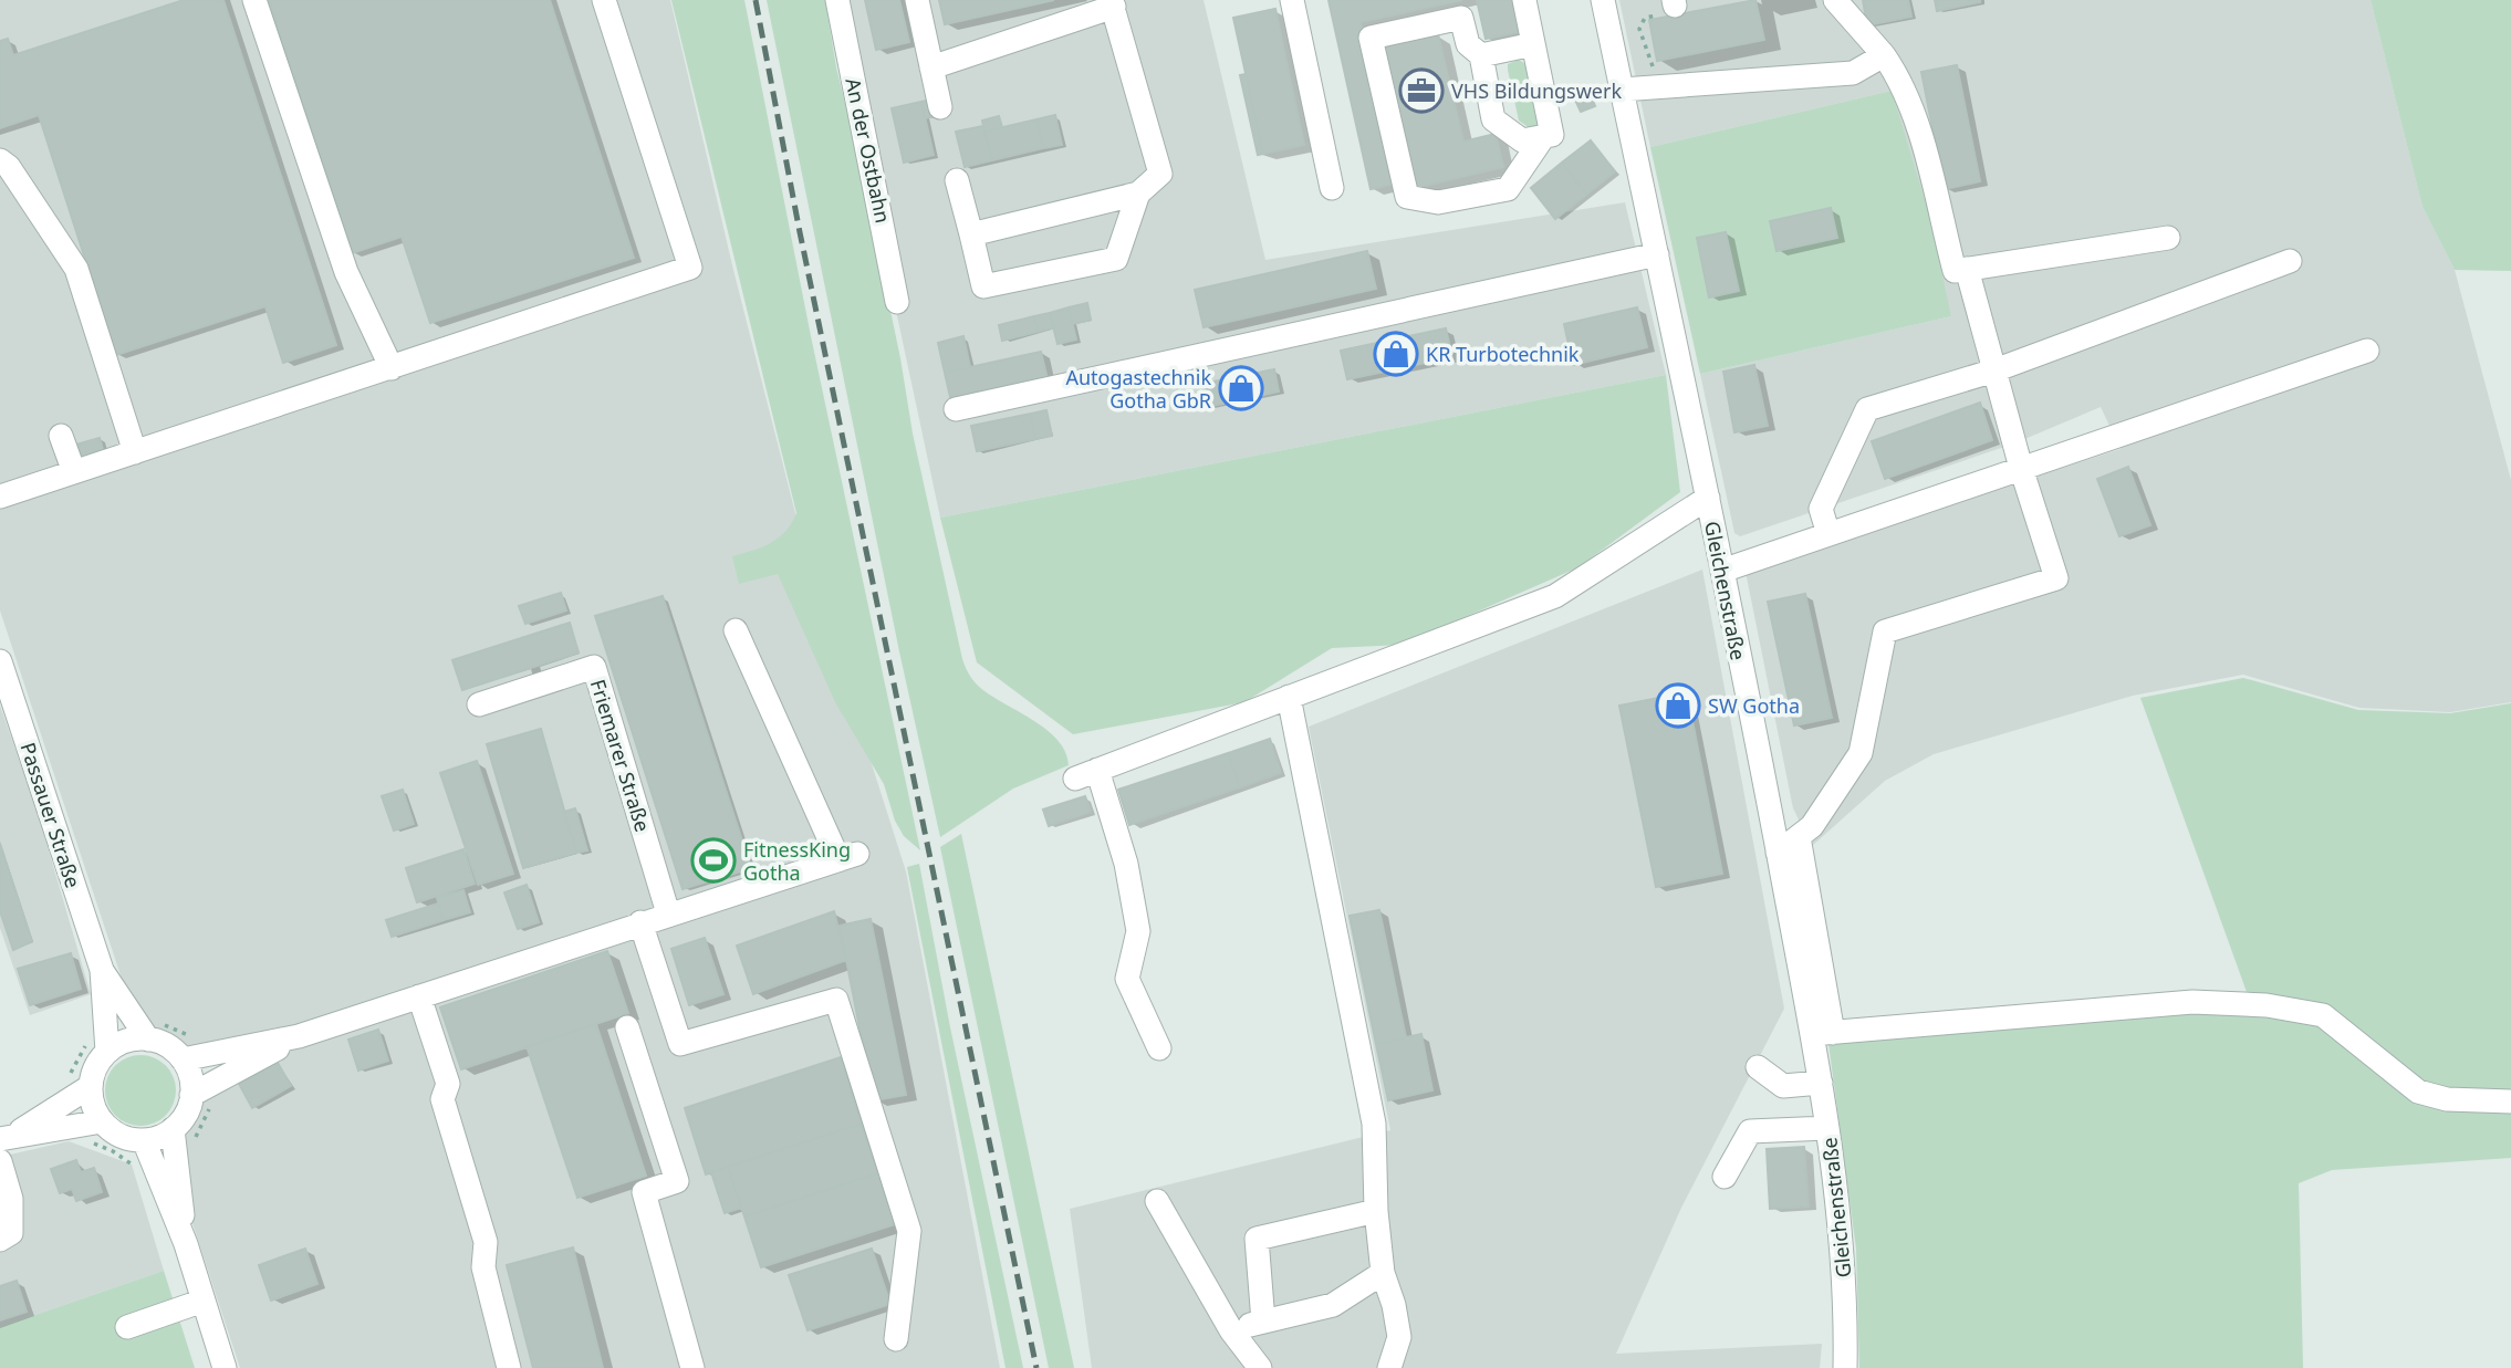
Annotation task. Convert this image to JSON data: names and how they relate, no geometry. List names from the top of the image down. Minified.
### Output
{"streets":{"street":["An der Ostbahn","Gleichenstraße","Friemarer Straße","Passauer Straße"]},"places":{"office":["VHS Bildungswerk"],"shop":["KR Turbotechnik","Autogastechnik Gotha GbR","SW Gotha"],"sports":["FitnessKing Gotha"]}}
